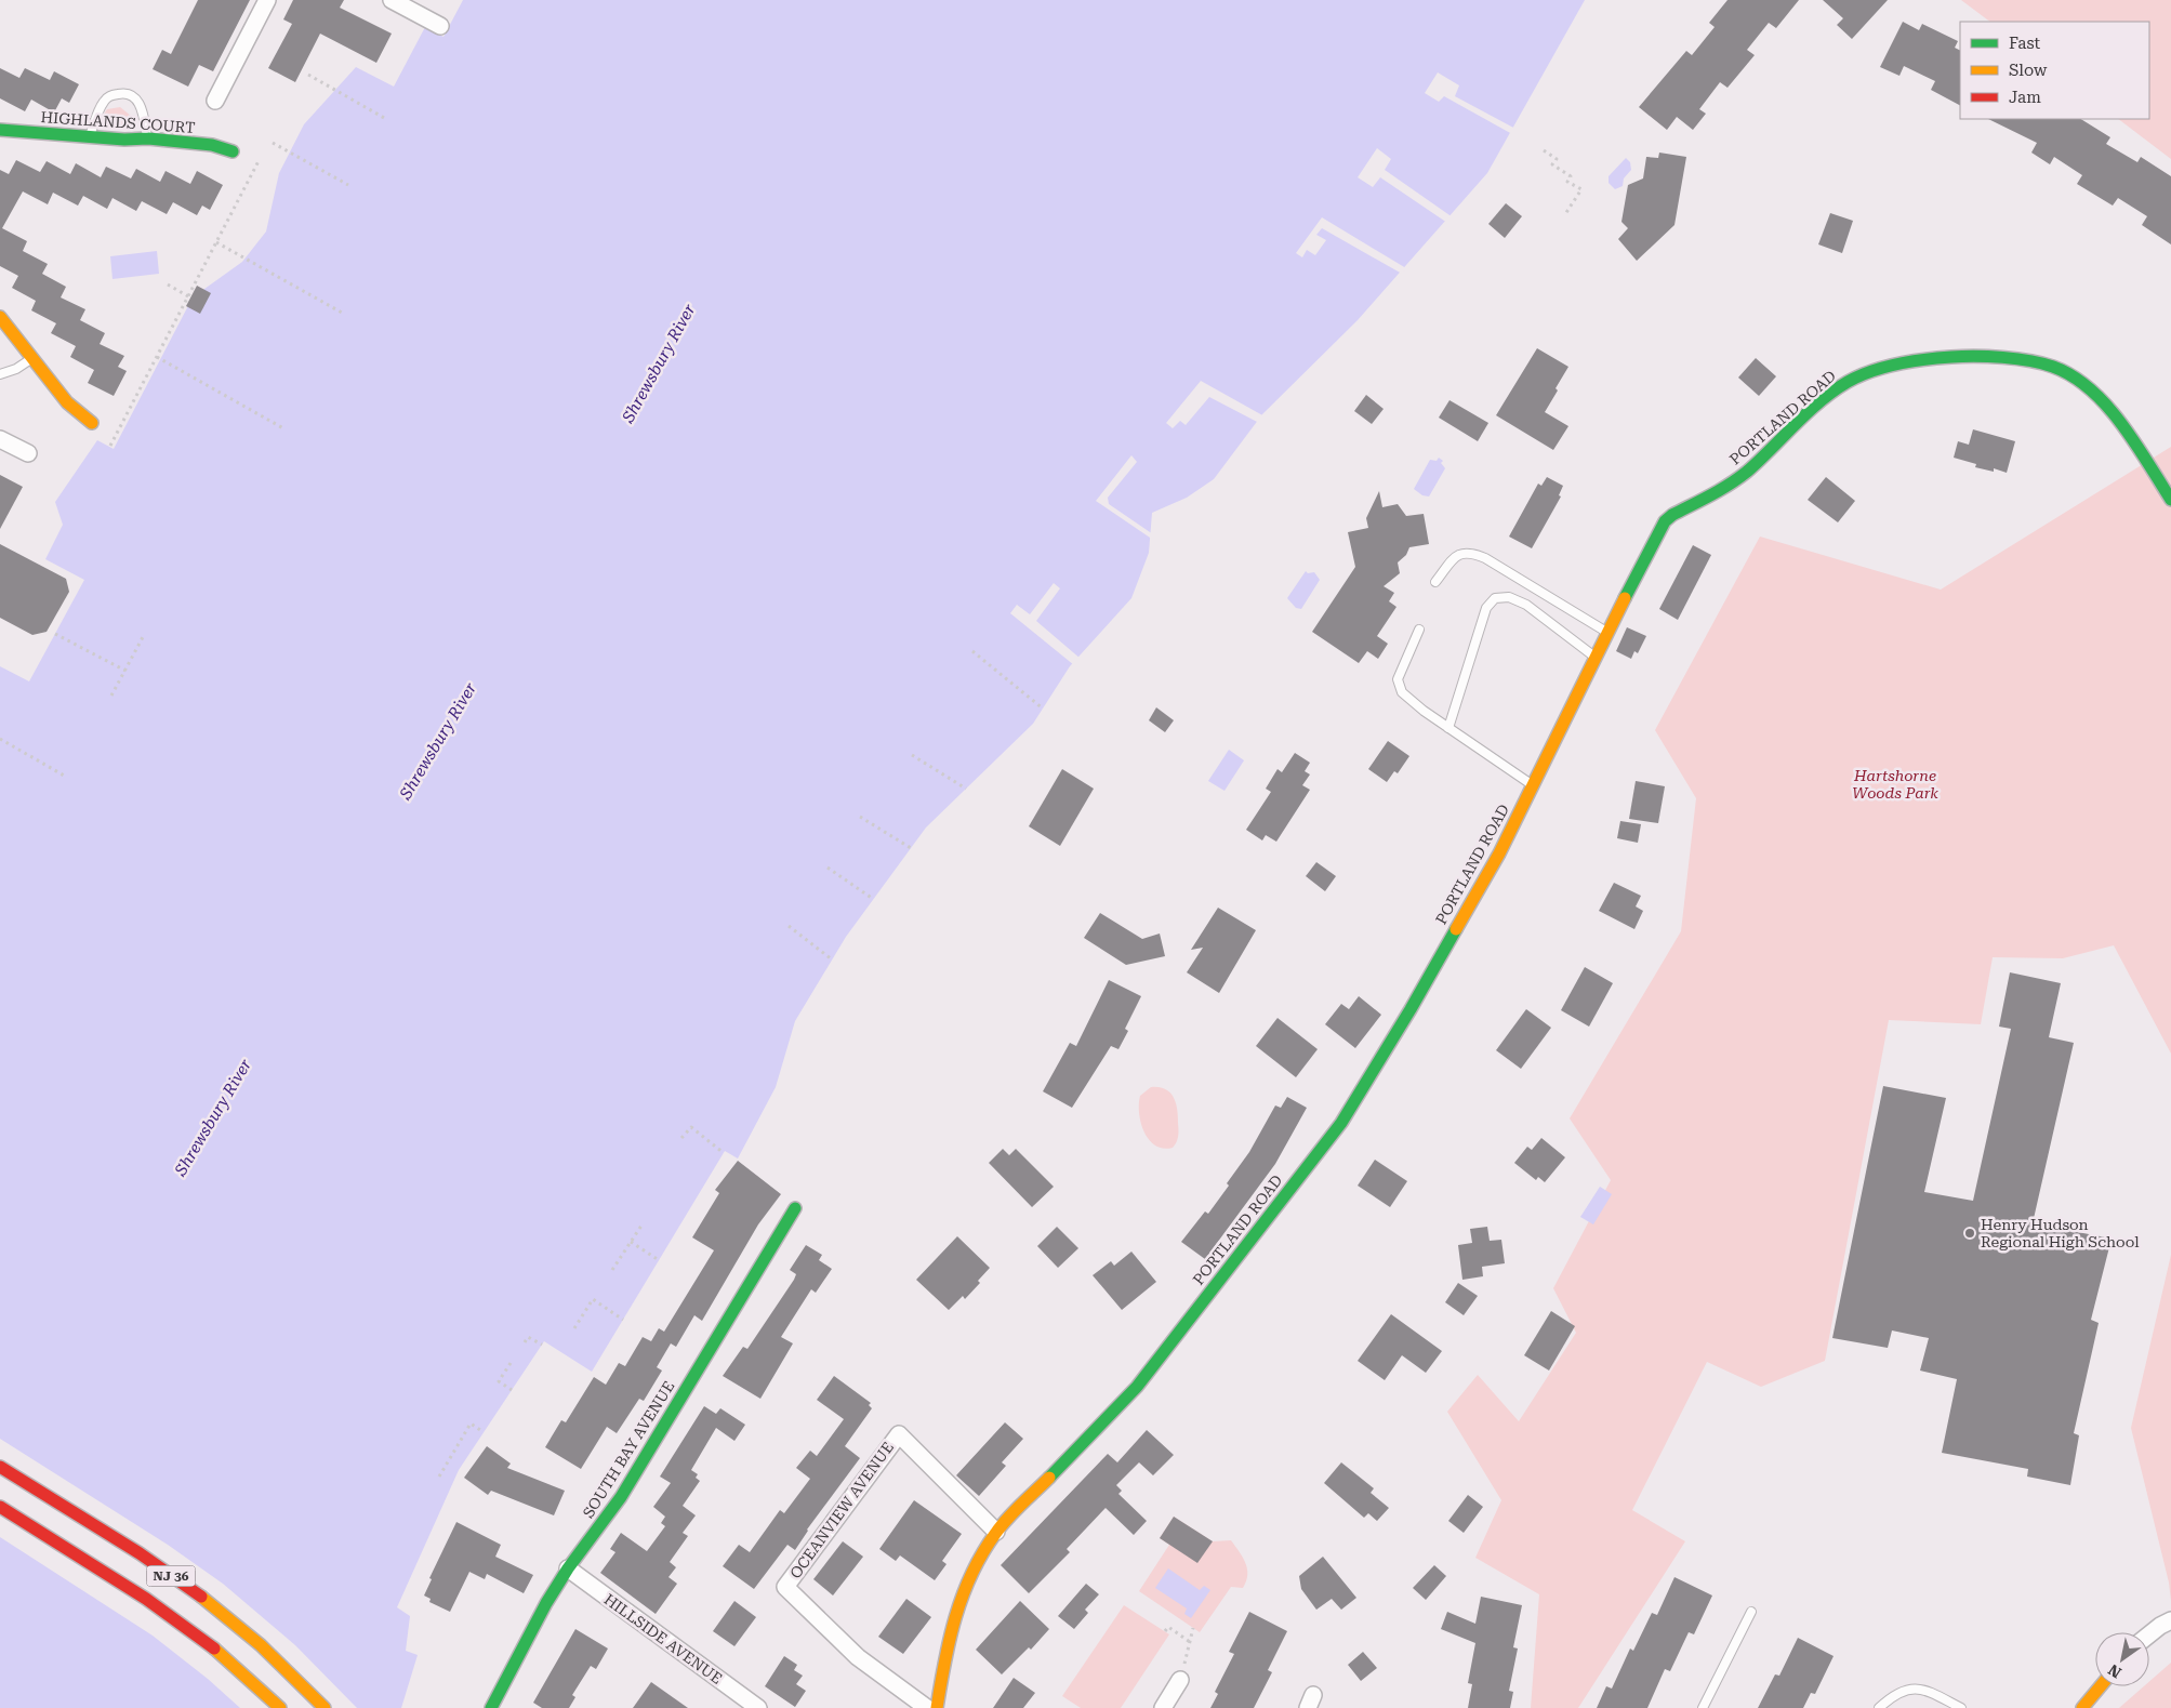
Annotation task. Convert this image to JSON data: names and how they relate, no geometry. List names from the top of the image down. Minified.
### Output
{"streets":{"main road":["HIGHLANDS COURT","PORTLAND ROAD","SOUTH BAY AVENUE","NJ 36"],"street":["OCEANVIEW AVENUE","HILLSIDE AVENUE"]},"crossings":[["PORTLAND ROAD","OCEANVIEW AVENUE"],["SOUTH BAY AVENUE","HILLSIDE AVENUE"]],"water":["Shrewsbury River"],"parks":["Hartshorne Woods Park"],"places":["Henry Hudson Regional High School"],"legend":["Fast","Slow","Jam"],"north":"bottom left"}
